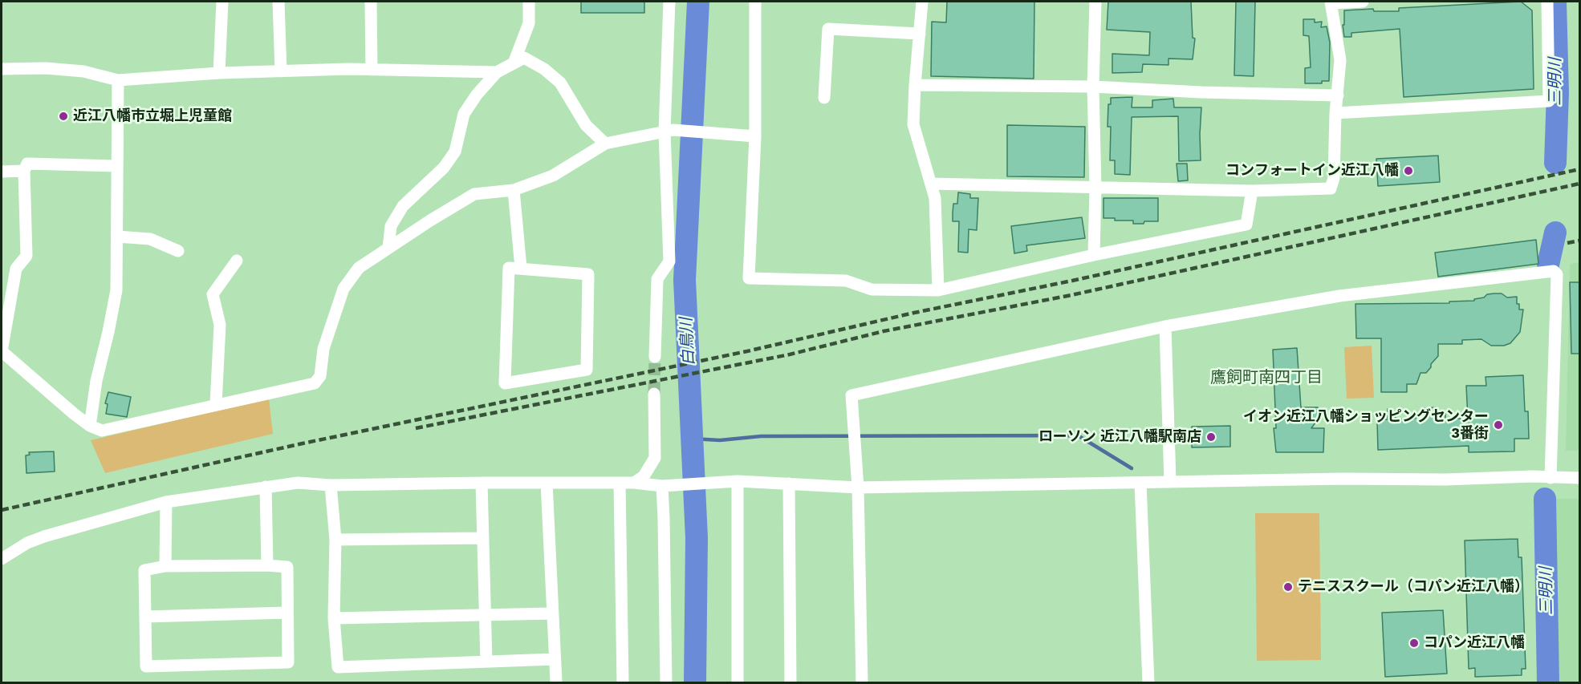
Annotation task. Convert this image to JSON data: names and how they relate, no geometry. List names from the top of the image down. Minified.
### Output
{"districts":["鷹飼町南四丁目"],"water":["三明川","白鳥川"],"places":["近江八幡市立堀上児童館","コンフォートイン近江八幡","イオン近江八幡ショッピングセンター 3番街","ローソン 近江八幡駅南店","テニススクール（コパン近江八幡）","コパン近江八幡"]}
